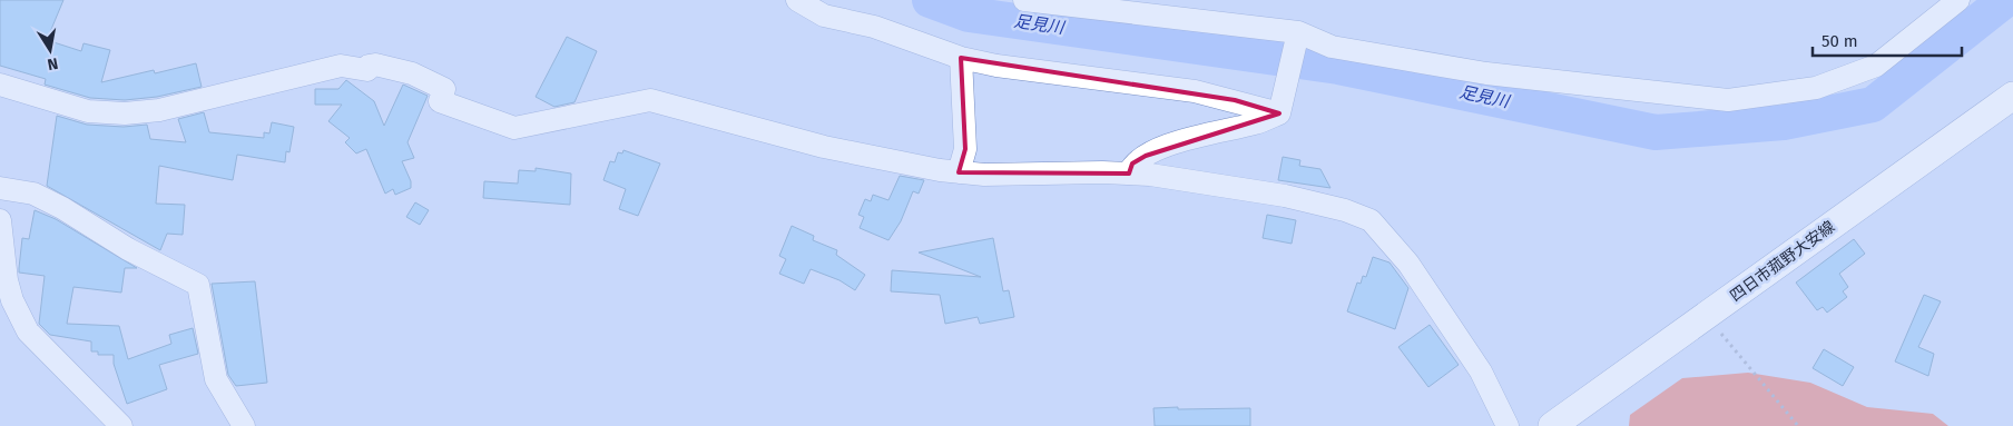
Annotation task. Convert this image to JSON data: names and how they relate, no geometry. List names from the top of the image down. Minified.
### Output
{"streets":{"main road":["四日市菰野大安線"]},"water":["足見川"],"scale_bar":"50 m","north":"bottom"}
